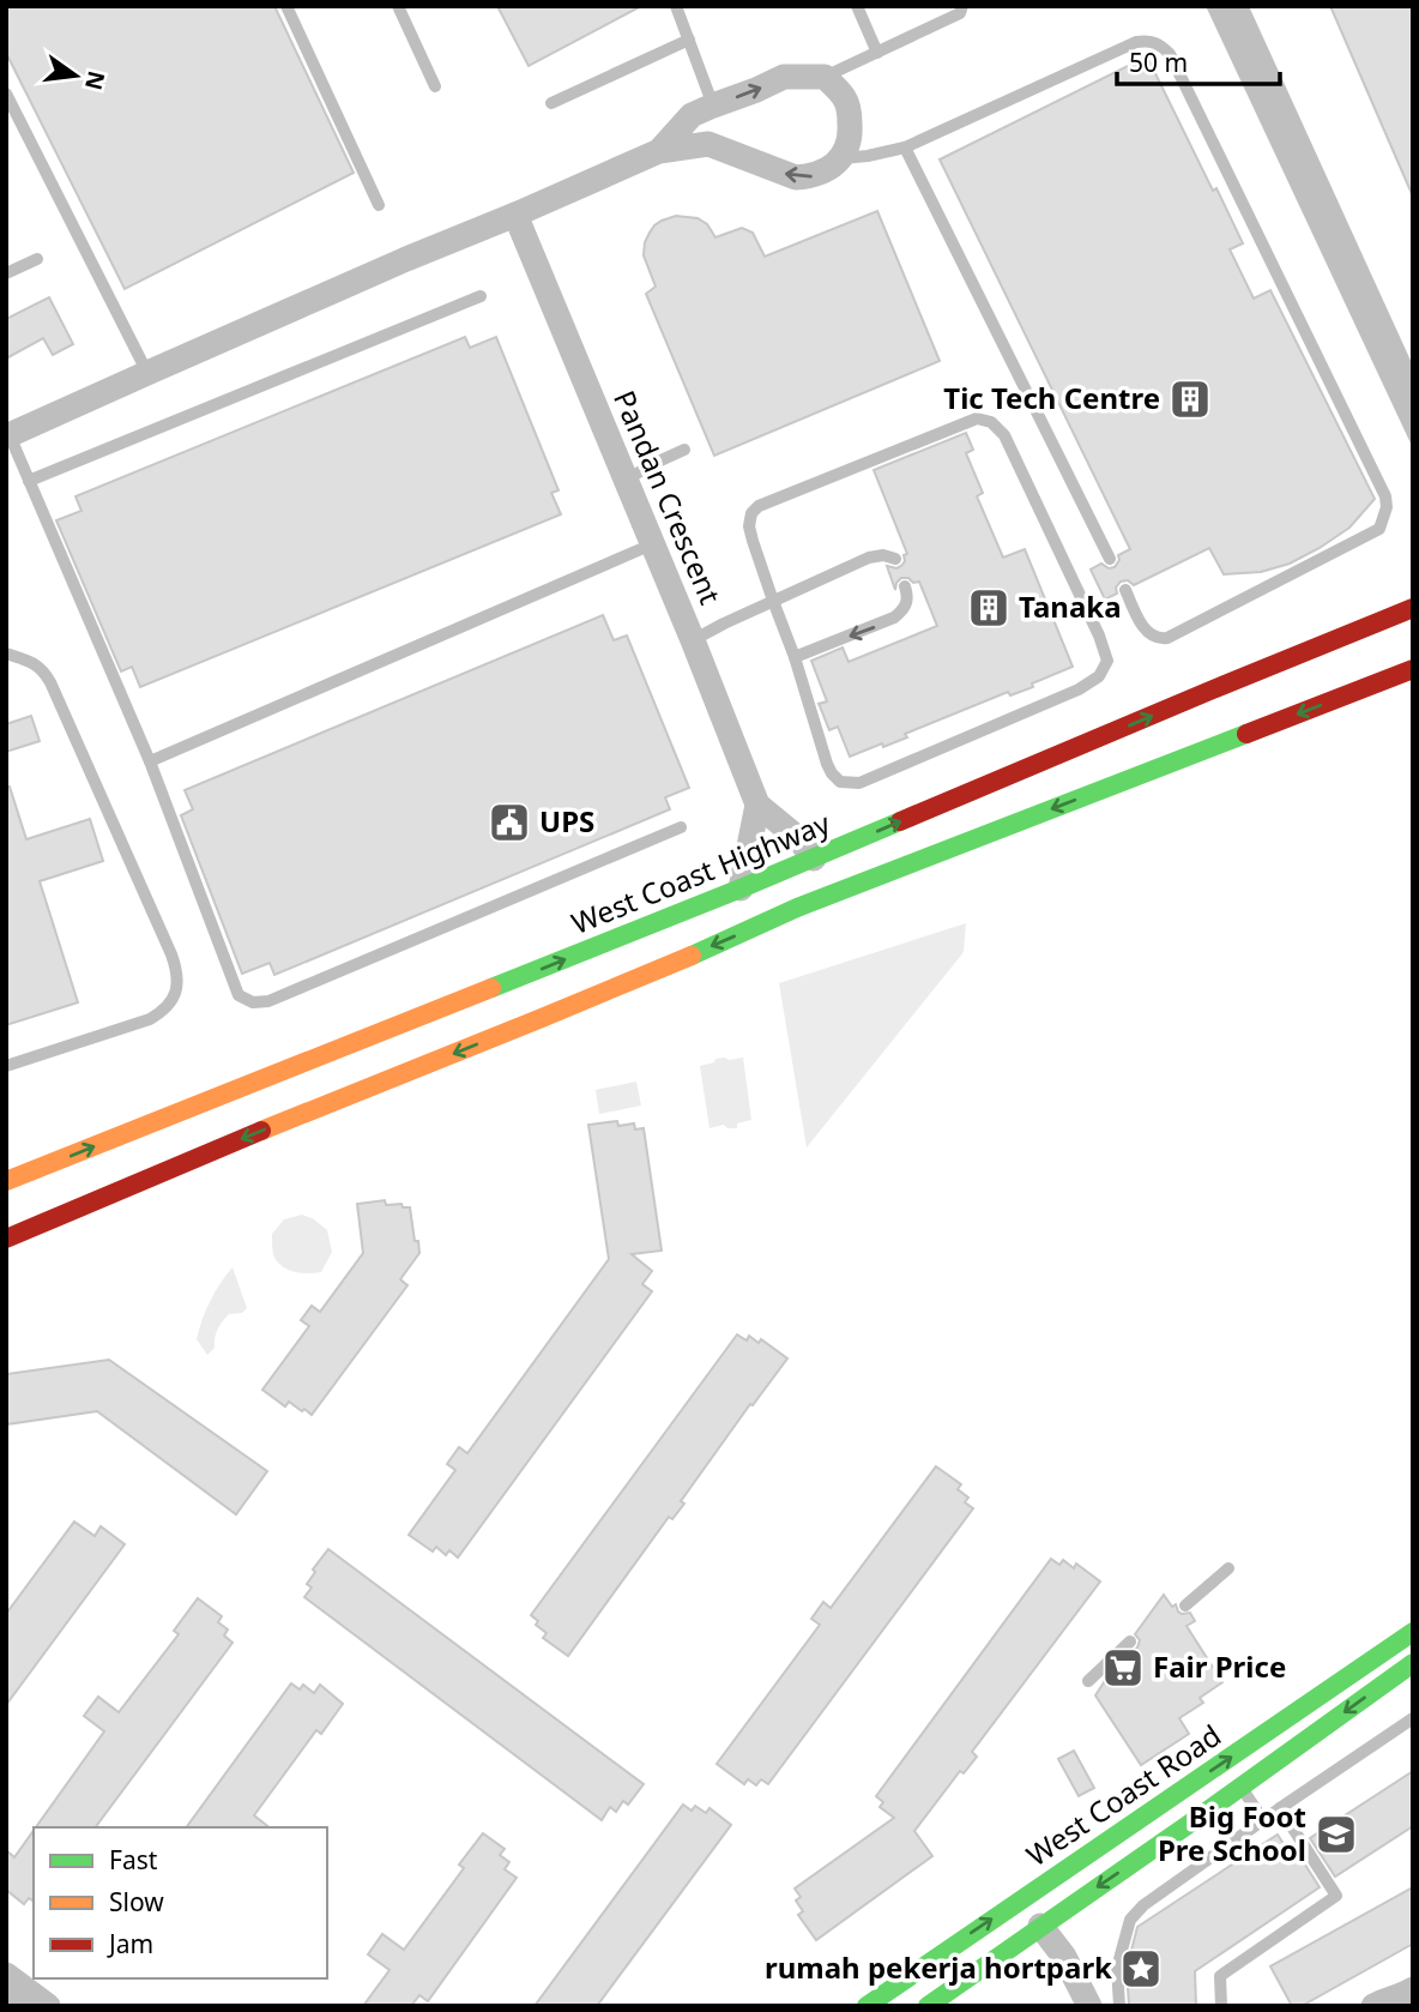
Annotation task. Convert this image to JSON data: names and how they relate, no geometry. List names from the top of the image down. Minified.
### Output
{"streets":{"main road":["West Coast Highway","West Coast Road"],"street":["Pandan Crescent"]},"crossings":[["Pandan Crescent","West Coast Highway"]],"places":{"building":["Tic Tech Centre","Tanaka"],"public building":["UPS"],"supermarket":["Fair Price"],"school or university":["Big Foot Pre School"],"place":["rumah pekerja hortpark"]},"legend":["Fast","Slow","Jam"],"scale_bar":"50 m","north":"right"}
